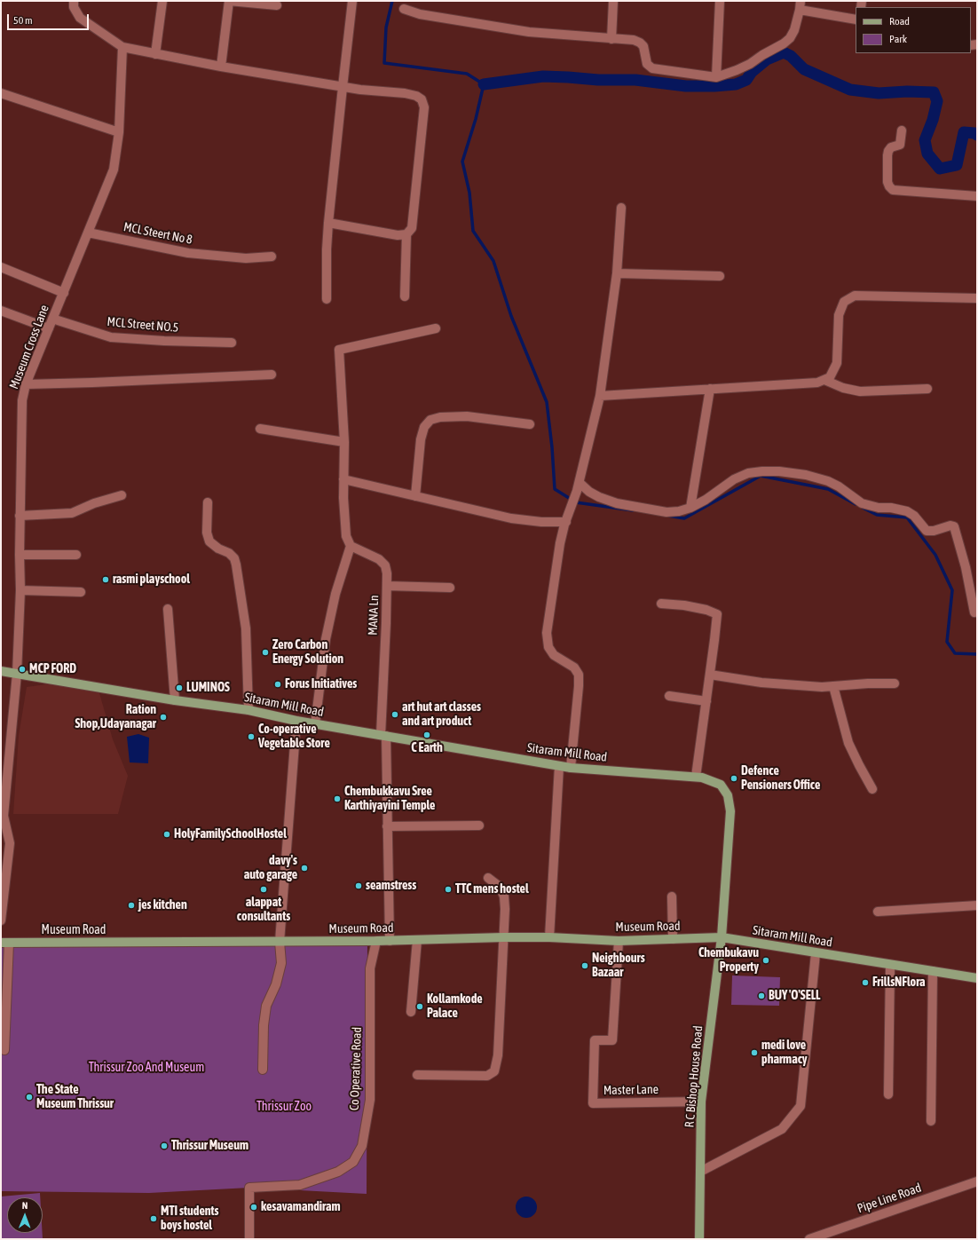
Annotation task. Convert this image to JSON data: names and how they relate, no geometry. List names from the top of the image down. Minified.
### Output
{"streets":{"main road":["Sitaram Mill Road","Museum Road","R C Bishop House Road"],"street":["MCL Steert No 8","MCL Street NO.5","Museum Cross Lane","MANA Ln","Co Operative Road","Master Lane","Pipe Line Road"]},"crossings":[["MCL Steert No 8","Museum Cross Lane"],["MCL Street NO.5","Museum Cross Lane"],["Museum Cross Lane","Sitaram Mill Road"],["MANA Ln","Sitaram Mill Road"],["MANA Ln","Museum Road"],["Sitaram Mill Road","Museum Road"],["Sitaram Mill Road","R C Bishop House Road"],["Museum Road","Co Operative Road"],["Museum Road","R C Bishop House Road"],["Museum Road","Master Lane"],["R C Bishop House Road","Master Lane"]],"parks":["Thrissur Zoo And Museum","Thrissur Zoo"],"places":["rasmi playschool","Zero Carbon Energy Solution","MCP FORD","Forus Initiatives","LUMINOS","art hut art classes and art product","Ration Shop,Udayanagar","C Earth","Co-operative Vegetable Store","Defence Pensioners Office","Chembukkavu Sree Karthiyayini Temple","HolyFamilySchoolHostel","davy's auto garage","seamstress","alappat consultants","TTC mens hostel","jes kitchen","Chembukavu Property","Neighbours Bazaar","FrillsNFlora","BUY 'O'SELL","Kollamkode Palace","medi love pharmacy","The State Museum Thrissur","Thrissur Museum","kesavamandiram","MTI students boys hostel"],"legend":["Road","Park"],"scale_bar":"50 m","north":"top"}
